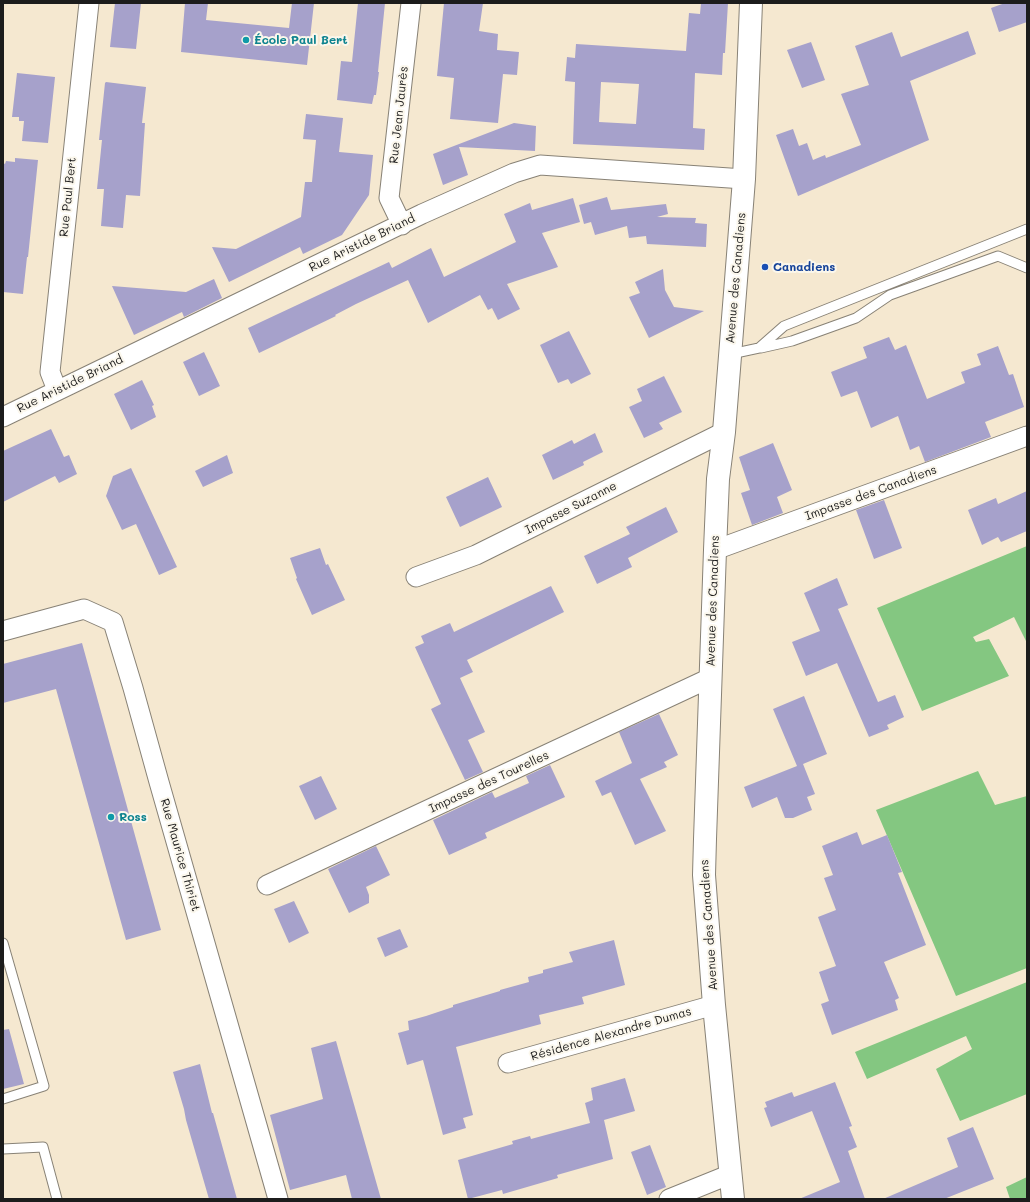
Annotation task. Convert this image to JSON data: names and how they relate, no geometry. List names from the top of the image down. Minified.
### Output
{"streets":{"street":["Rue Jean Jaurès","Rue Paul Bert","Rue Aristide Briand","Avenue des Canadiens","Impasse des Canadiens","Impasse Suzanne","Impasse des Tourelles","Rue Maurice Thiriet","Résidence Alexandre Dumas"]},"crossings":[["Rue Jean Jaurès","Rue Aristide Briand"],["Rue Paul Bert","Rue Aristide Briand"],["Rue Aristide Briand","Avenue des Canadiens"],["Avenue des Canadiens","Impasse des Canadiens"],["Avenue des Canadiens","Impasse Suzanne"],["Avenue des Canadiens","Impasse des Tourelles"],["Avenue des Canadiens","Résidence Alexandre Dumas"]],"places":["École Paul Bert","Canadiens","Ross"]}
